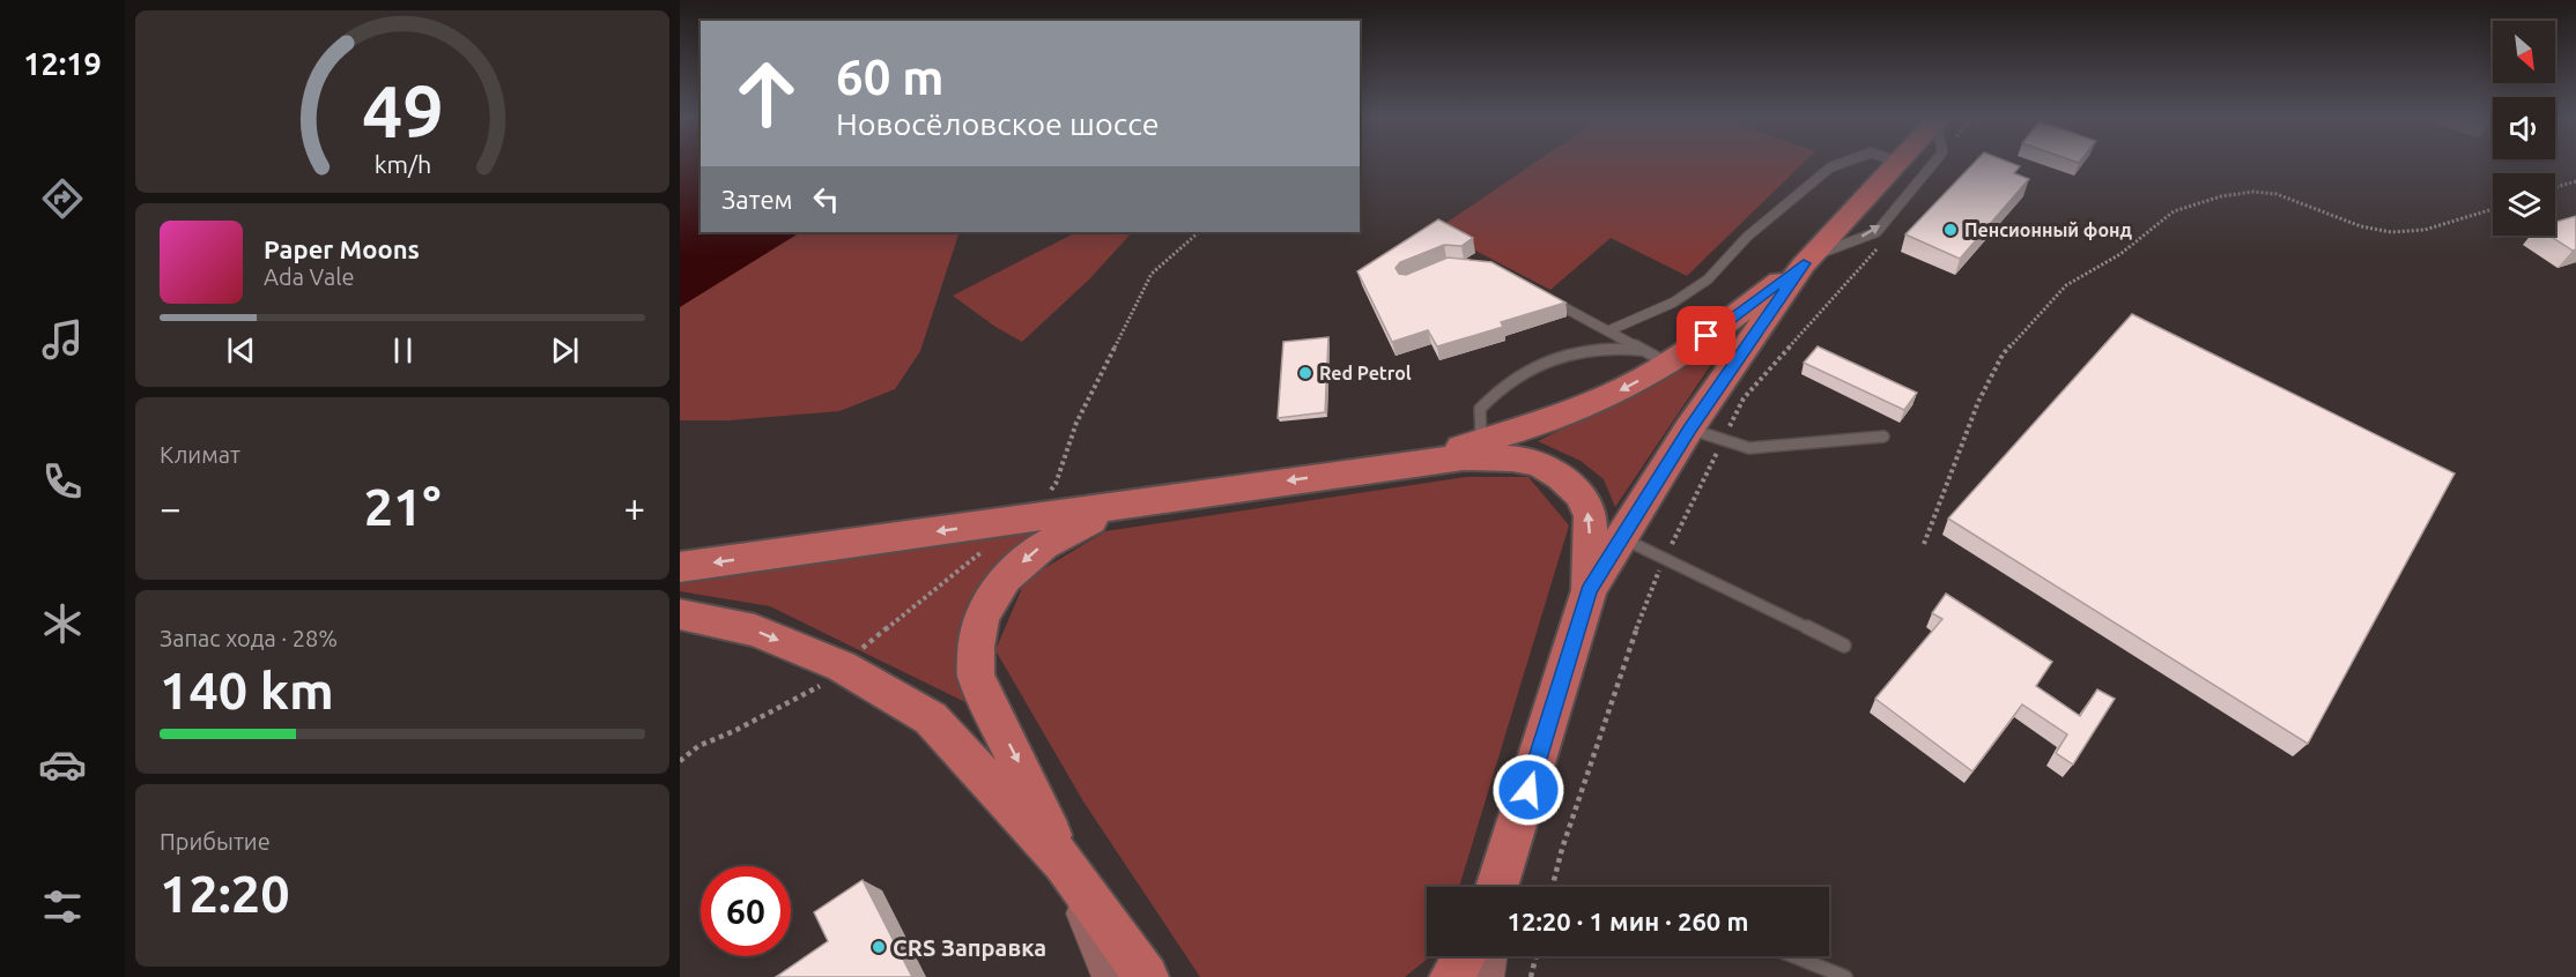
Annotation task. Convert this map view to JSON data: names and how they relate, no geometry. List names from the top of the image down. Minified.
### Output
{"places":["Пенсионный фонд","Red Petrol","CRS Заправка"],"north":"bottom right","page":{"tabs":"12:19","turn":["60 m","Новосёловское шоссе"],"then":"Затем","song":["Paper Moons","Ada Vale"],"tile":["Климат",["Запас хода · 28%","140 km"],["Прибытие","12:20"]],"heat":["−","21°","+"],"limit":"60","trip":"12:20 · 1 мин · 260 m","gauge":["49","km/h"]}}
